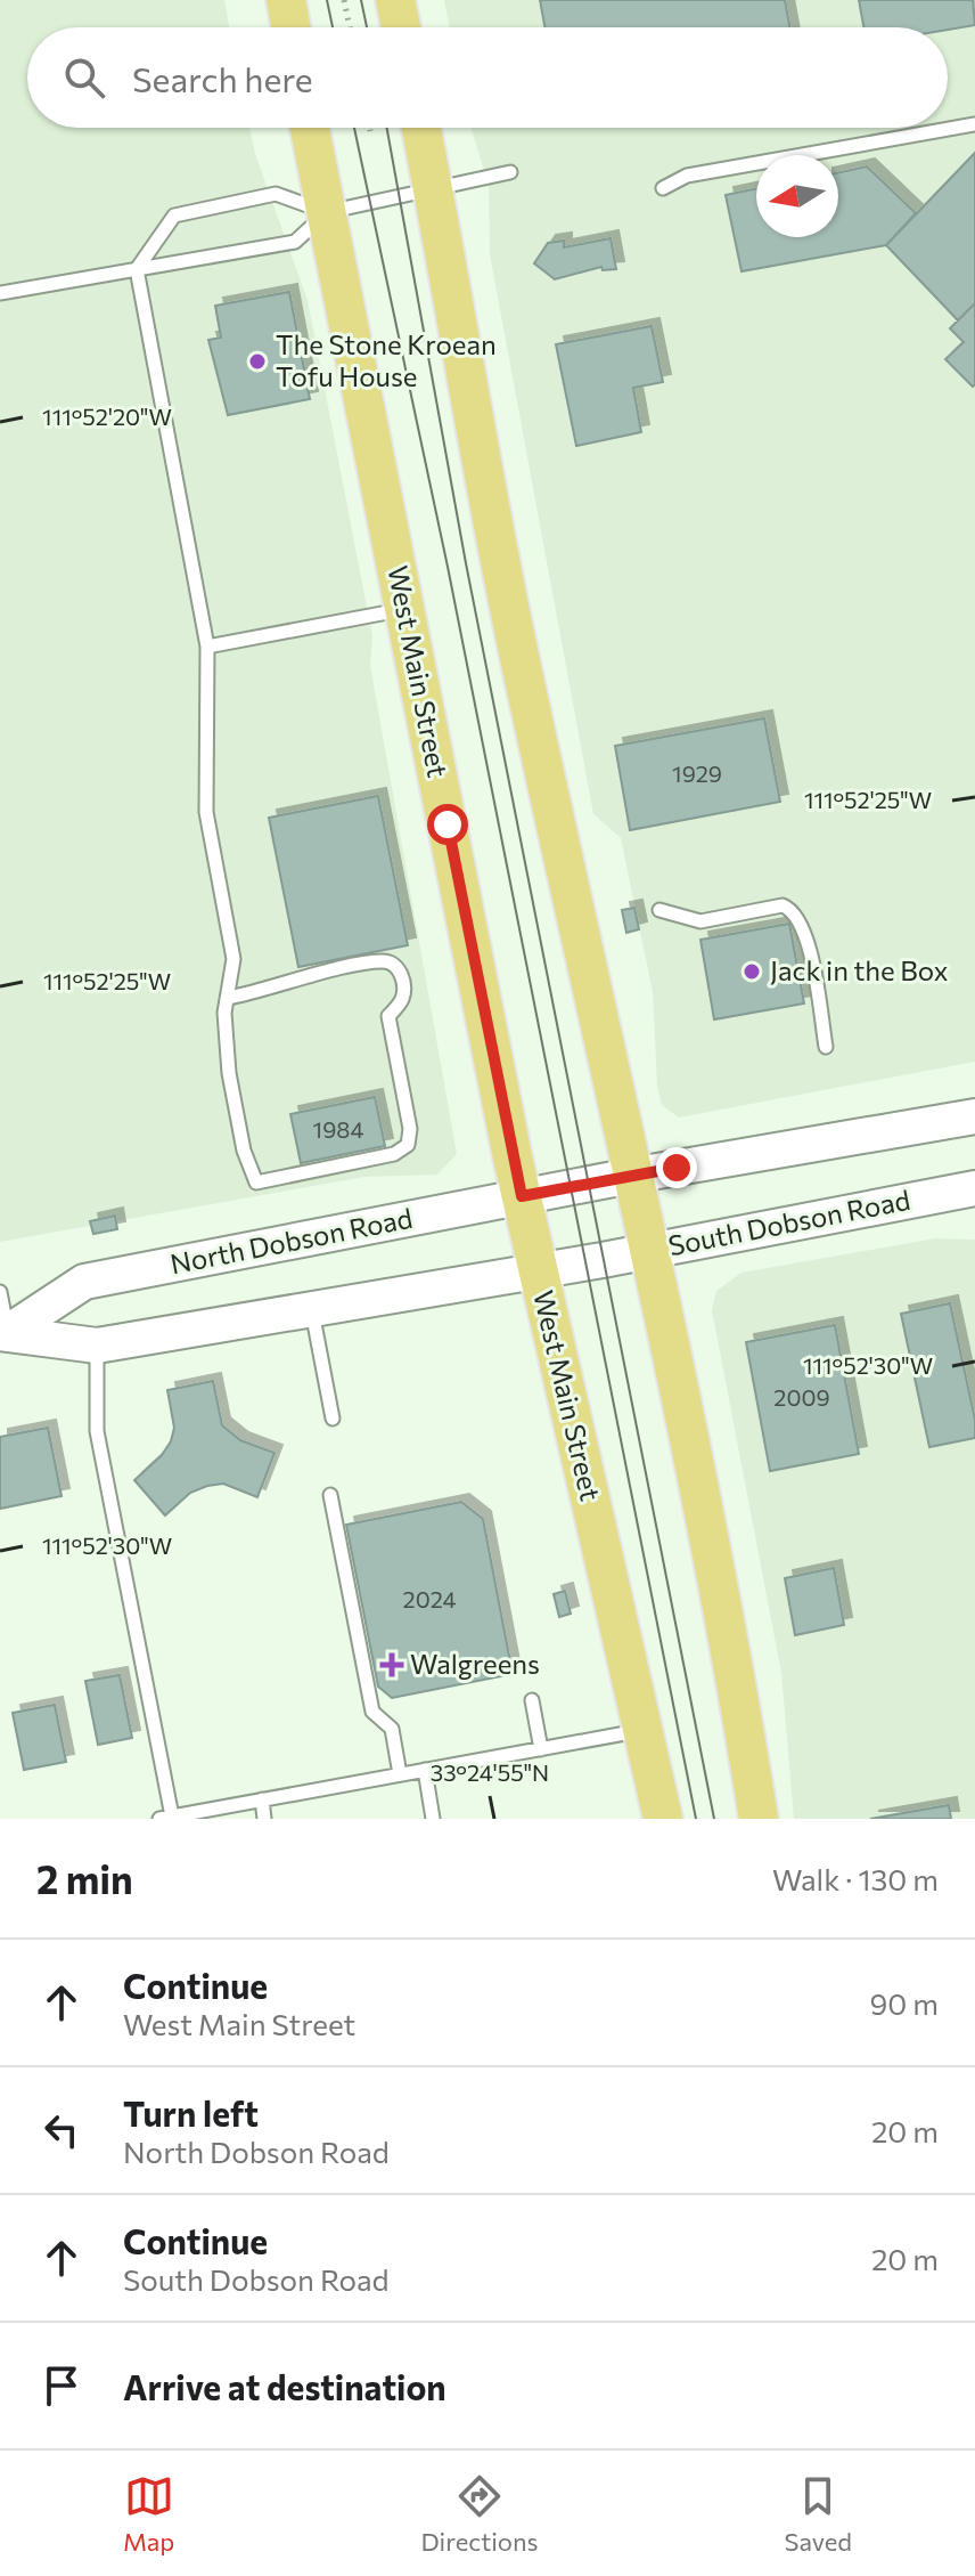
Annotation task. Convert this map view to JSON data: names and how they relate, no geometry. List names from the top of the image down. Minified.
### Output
{"streets":{"main road":["West Main Street","South Dobson Road","North Dobson Road"]},"crossings":[["West Main Street","South Dobson Road"],["West Main Street","North Dobson Road"]],"places":{"other":["The Stone Kroean Tofu House","Jack in the Box"],"health":["Walgreens"]},"house_numbers":["1929","1984","2009","2024"],"north":"left","page":{"search":"Search here","heading":["2 min","Walk · 130 m"],"list":[["Continue","West Main Street","90 m"],["Turn left","North Dobson Road","20 m"],["Continue","South Dobson Road","20 m"],"Arrive at destination"],"nav":["Map","Directions","Saved"]},"coordinates":["111°52'20\"W","111°52'25\"W","111°52'30\"W","33°24'55\"N"]}
